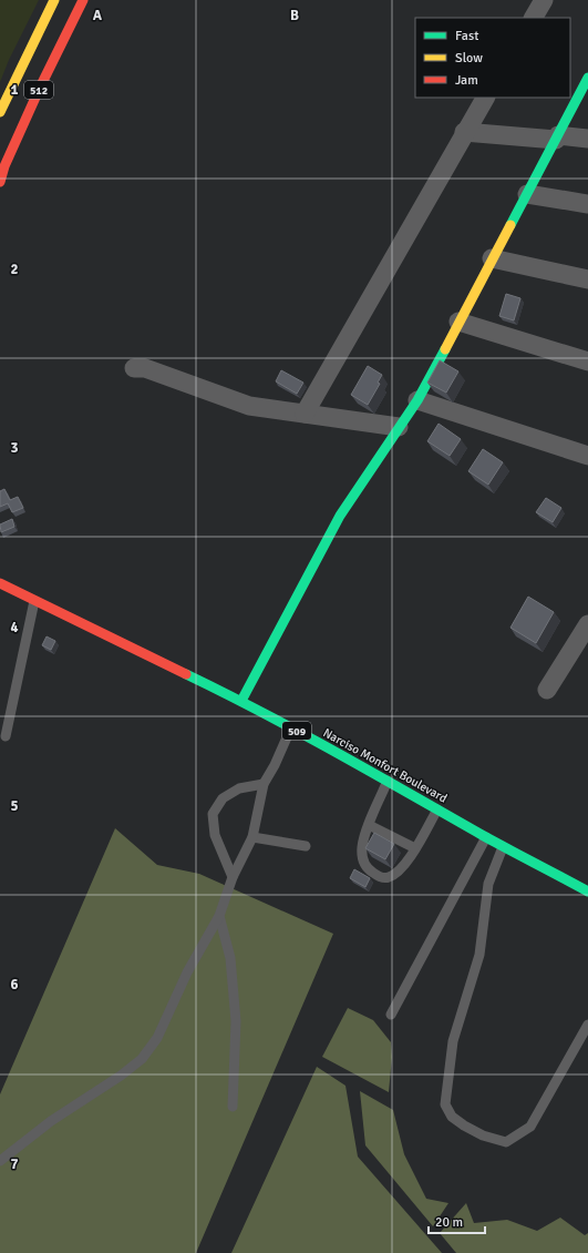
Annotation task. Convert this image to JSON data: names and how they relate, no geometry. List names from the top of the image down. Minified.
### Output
{"streets":{"main road":["512","509","Narciso Monfort Boulevard"]},"legend":["Fast","Slow","Jam"],"scale_bar":"20 m","grid":{"columns":["A","B"],"rows":["1","2","3","4","5","6","7"]}}
